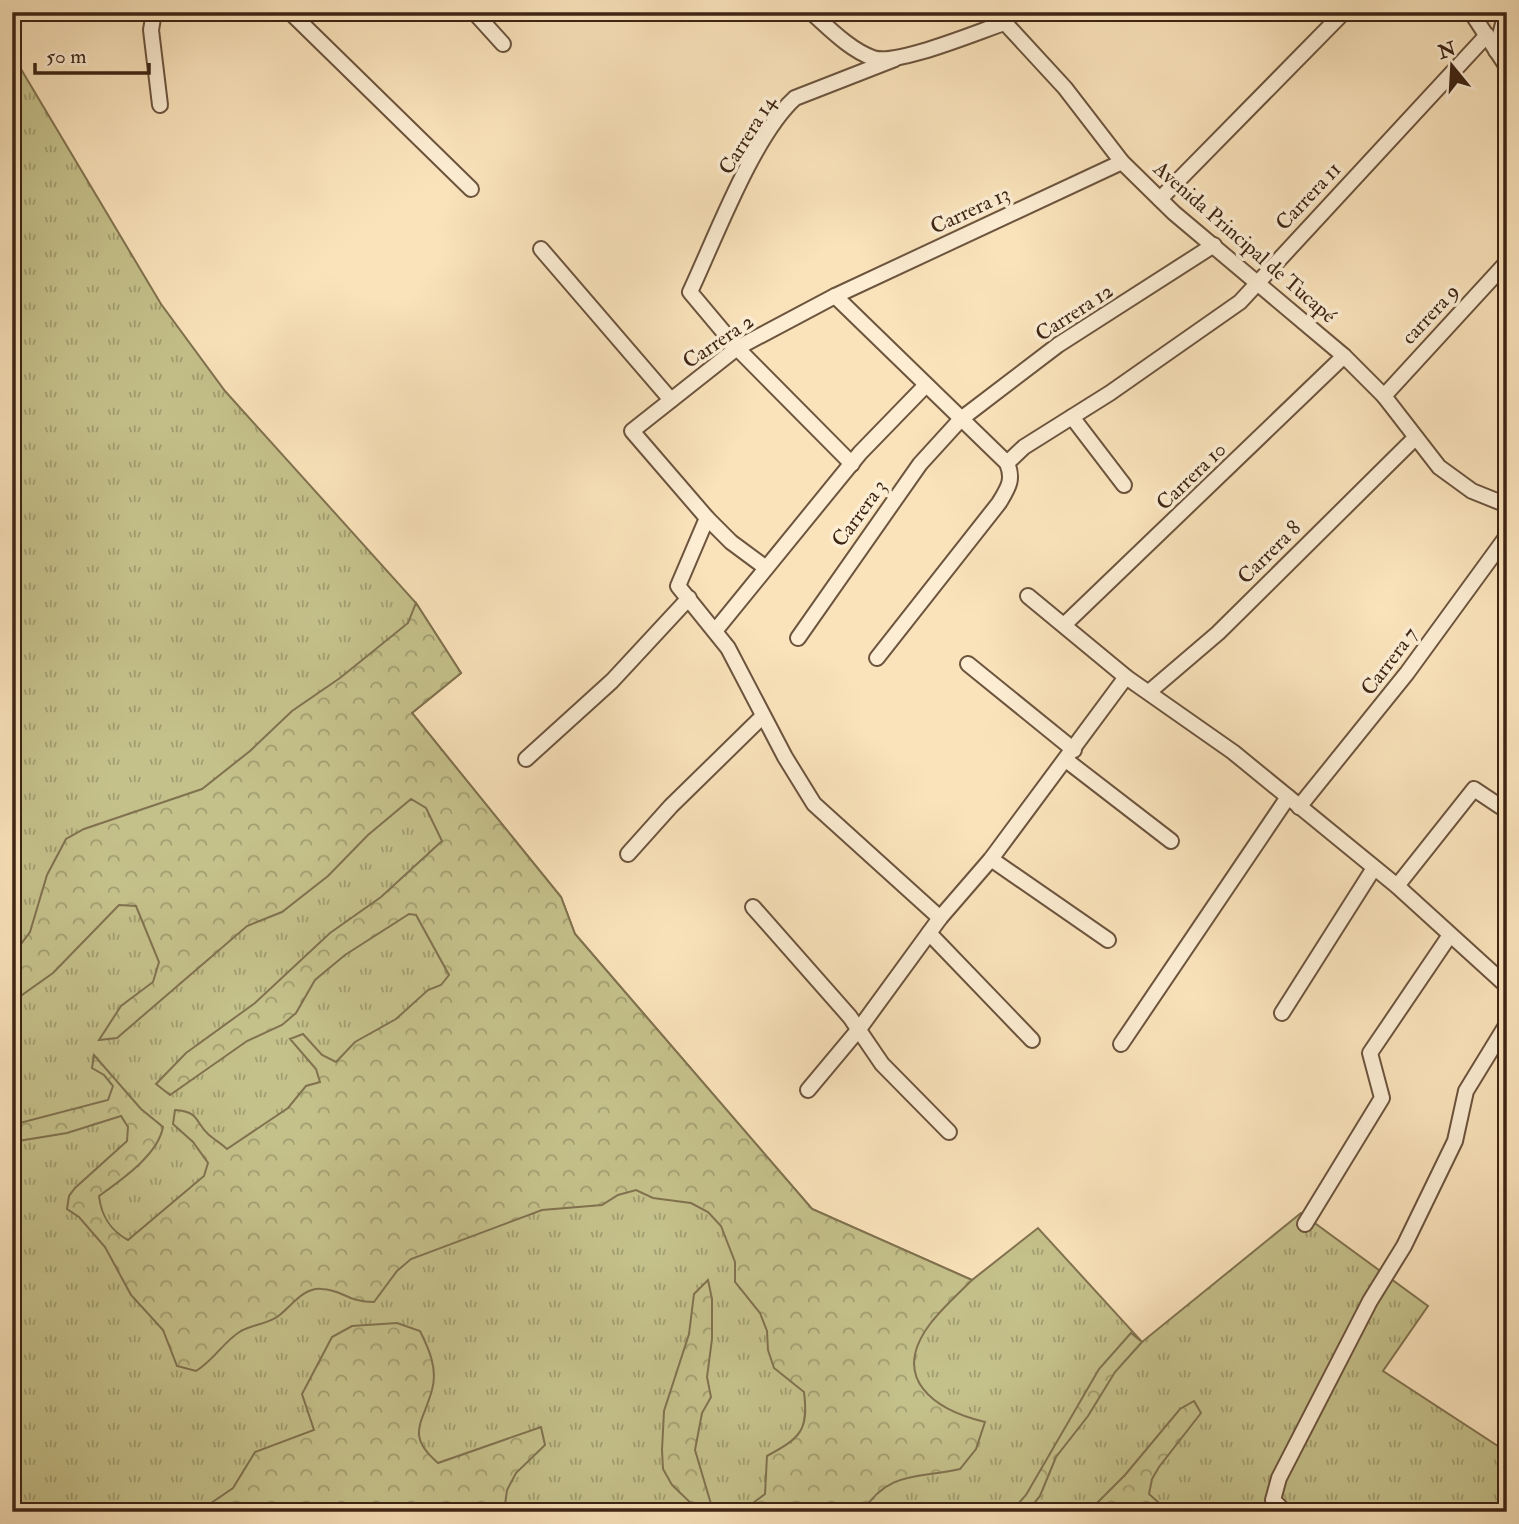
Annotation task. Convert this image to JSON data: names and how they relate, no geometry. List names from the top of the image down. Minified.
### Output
{"streets":{"street":["Carrera 14","Carrera 11","Carrera 13","Avenida Principal de Tucapé","Carrera 12","carrera 9","Carrera 2","Carrera 10","Carrera 3","Carrera 8","Carrera 7"]},"crossings":[["Carrera 14","Avenida Principal de Tucapé"],["Carrera 14","Carrera 2"],["Carrera 11","Avenida Principal de Tucapé"],["Carrera 13","Avenida Principal de Tucapé"],["Carrera 13","Carrera 2"],["Avenida Principal de Tucapé","Carrera 12"],["Avenida Principal de Tucapé","carrera 9"],["Avenida Principal de Tucapé","Carrera 10"],["Avenida Principal de Tucapé","Carrera 8"],["Carrera 12","Carrera 3"]],"scale_bar":"50 m","north":"top"}
